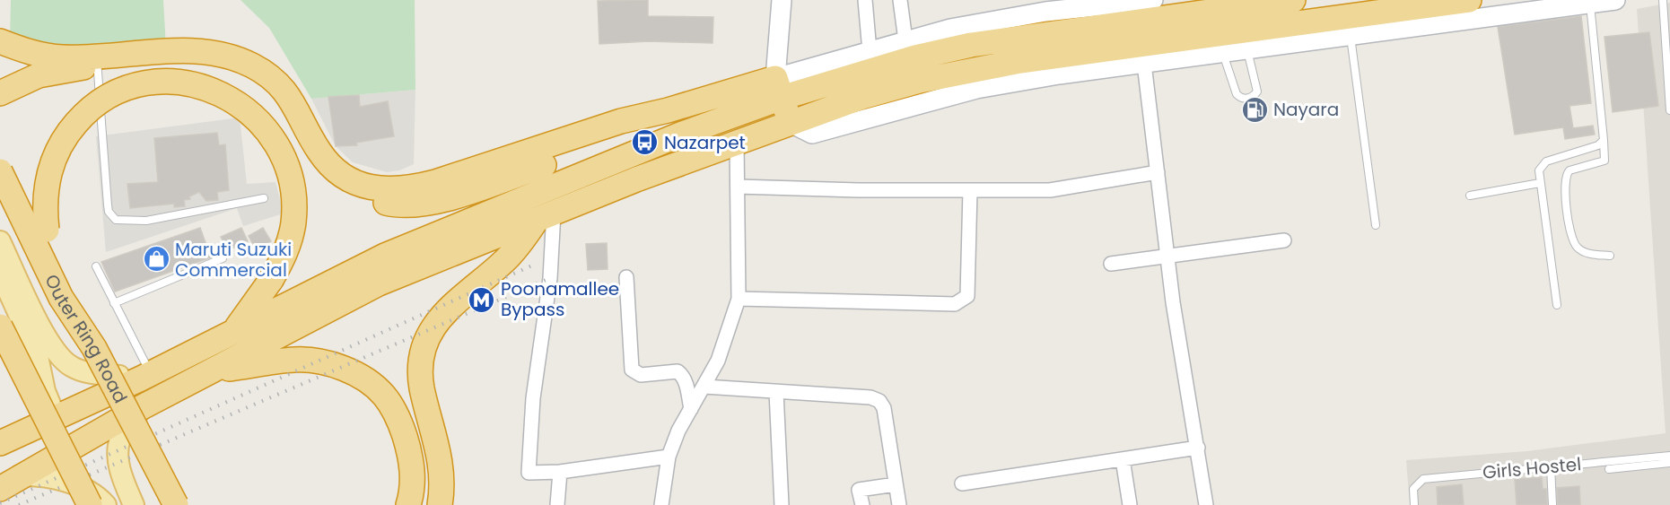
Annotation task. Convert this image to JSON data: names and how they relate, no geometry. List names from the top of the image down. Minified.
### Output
{"streets":{"highway":["Outer Ring Road"],"lane":["Girls Hostel"]},"places":{"fuel station":["Nayara"],"bus stop":["Nazarpet"],"shop":["Maruti Suzuki Commercial"],"metro station":["Poonamallee Bypass"]}}
